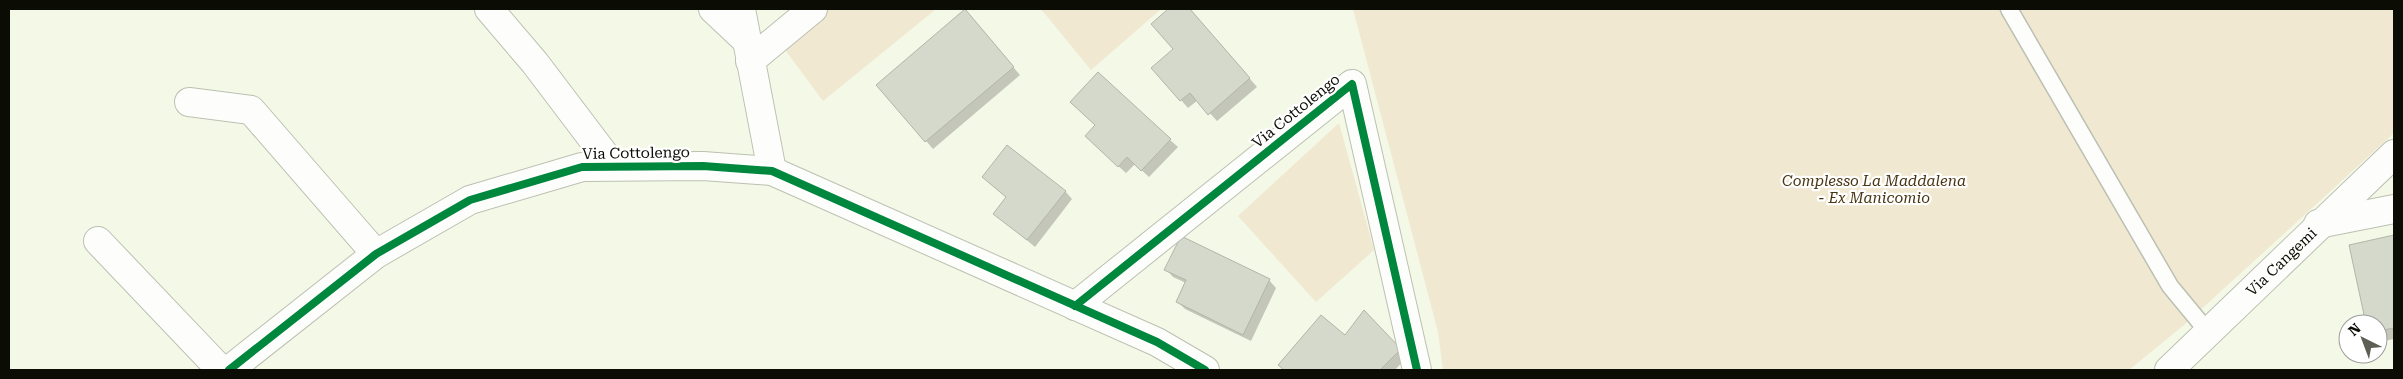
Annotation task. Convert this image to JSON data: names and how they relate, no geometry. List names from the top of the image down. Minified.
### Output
{"streets":{"street":["Via Cottolengo","Via Cangemi"]},"parks":["Complesso La Maddalena - Ex Manicomio"],"north":"top left"}
